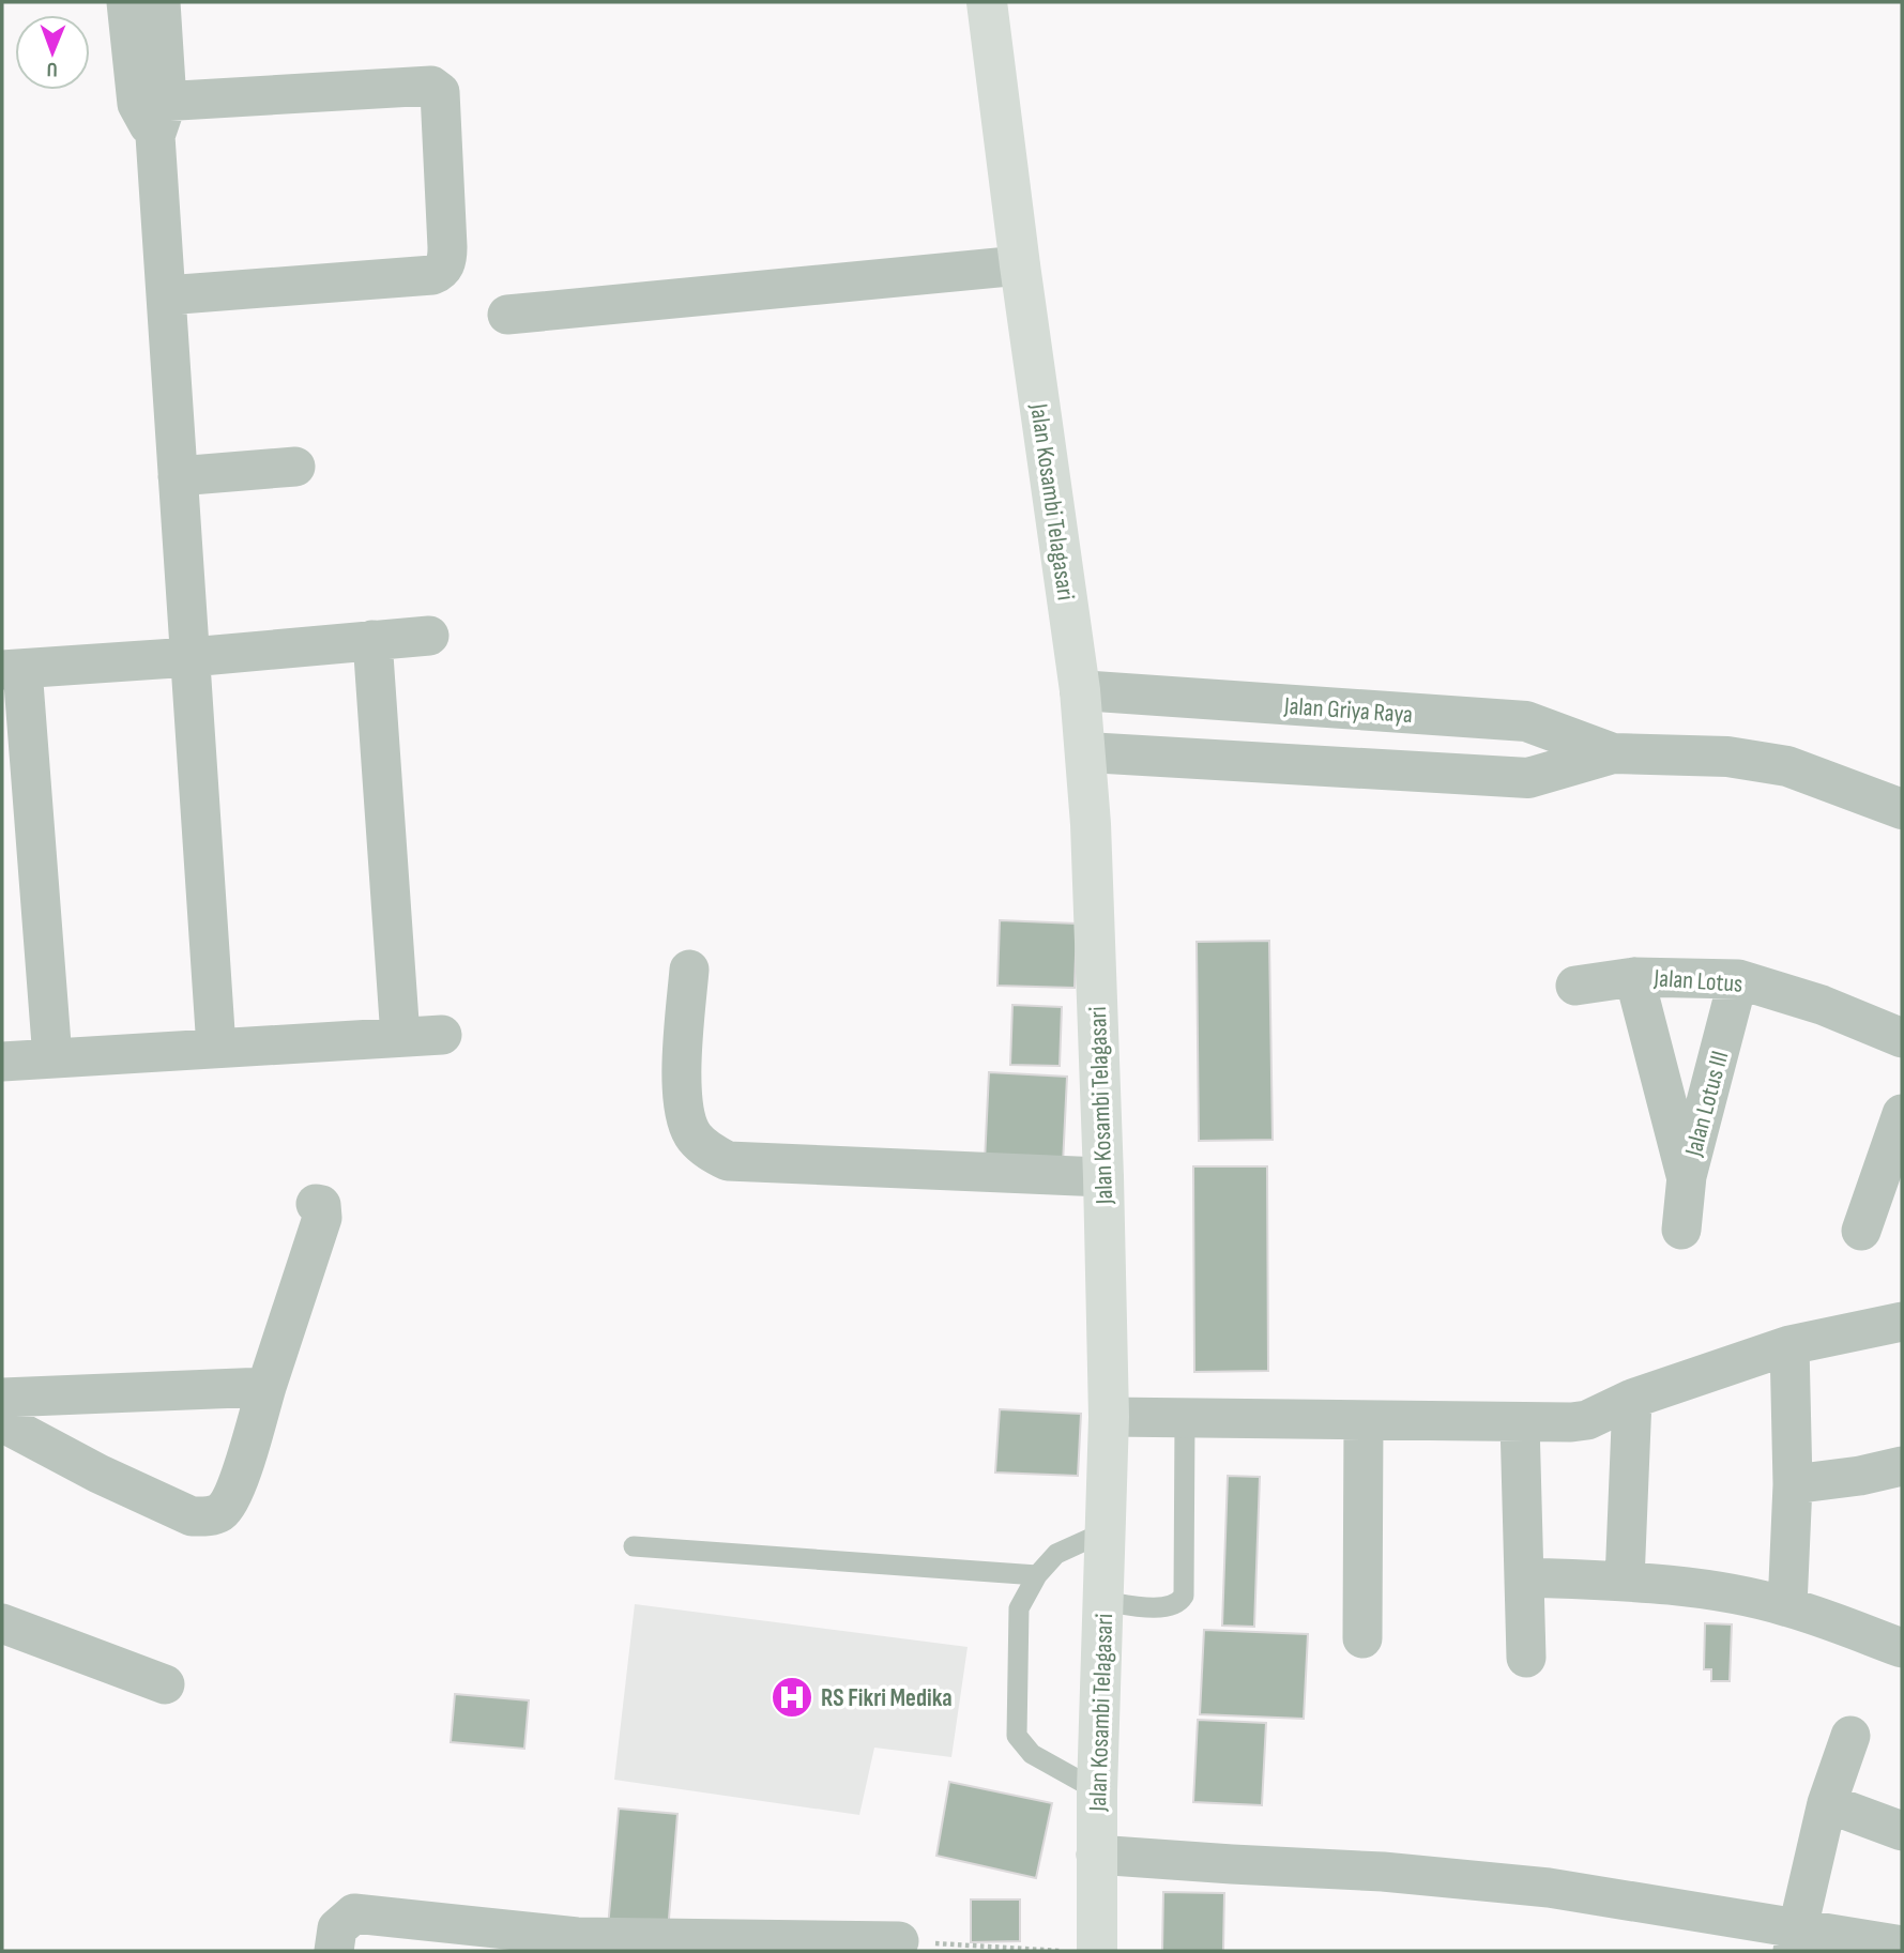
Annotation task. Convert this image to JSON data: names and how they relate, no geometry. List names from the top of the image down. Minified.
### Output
{"streets":{"main road":["Jalan Kosambi Telagasari"],"street":["Jalan Griya Raya","Jalan Lotus","Jalan Lotus III"]},"crossings":[["Jalan Kosambi Telagasari","Jalan Griya Raya"],["Jalan Lotus","Jalan Lotus III"]],"places":{"hospital":["RS Fikri Medika"]},"north":"bottom"}
